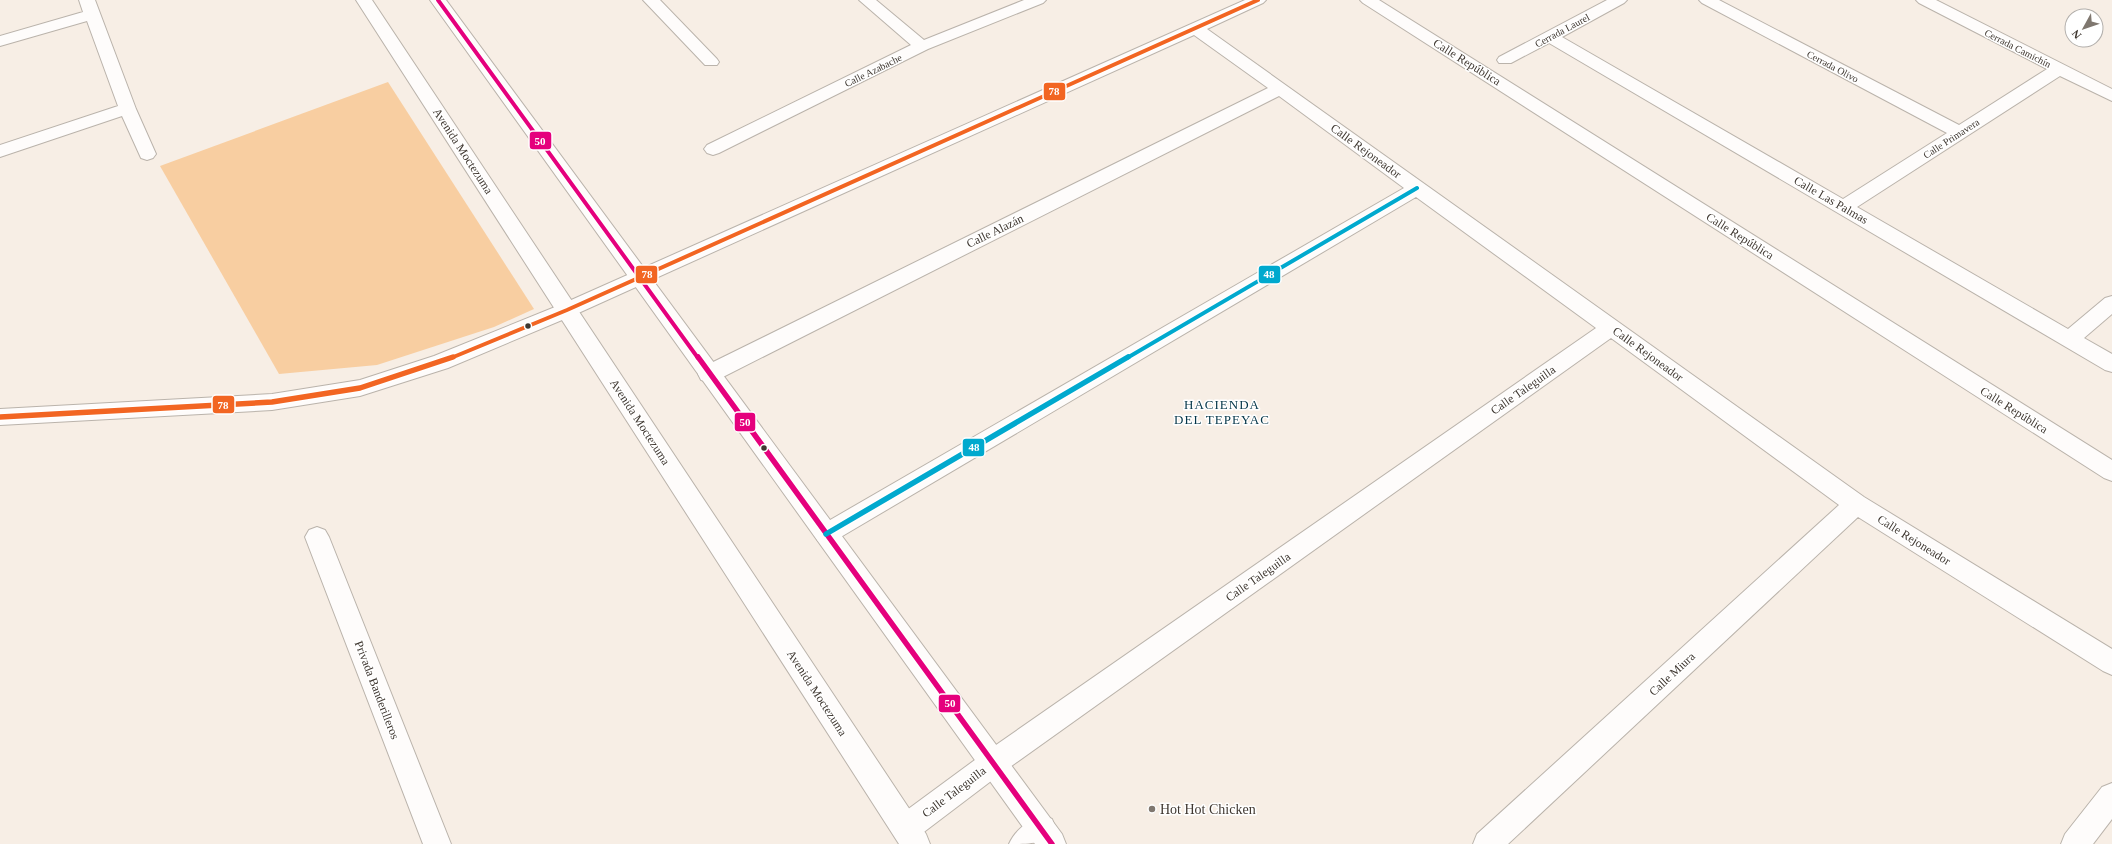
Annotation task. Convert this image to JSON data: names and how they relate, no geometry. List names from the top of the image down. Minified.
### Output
{"streets":{"street":["Cerrada Laurel","Cerrada Camichín","Calle República","Cerrada Olivo","Calle Azabache","Calle Primavera","Avenida Moctezuma","Calle Rejoneador","Calle Las Palmas","Calle Alazán","Calle Taleguilla","Calle Miura","Privada Banderilleros"]},"crossings":[["Cerrada Laurel","Calle Las Palmas"],["Cerrada Camichín","Calle Primavera"],["Cerrada Olivo","Calle Primavera"],["Calle Primavera","Calle Las Palmas"],["Avenida Moctezuma","Calle Taleguilla"],["Calle Rejoneador","Calle Alazán"],["Calle Rejoneador","Calle Taleguilla"],["Calle Rejoneador","Calle Miura"]],"districts":["HACIENDA DEL TEPEYAC"],"places":["Hot Hot Chicken"],"lines":["transit line 50","transit line 78","transit line 48"],"north":"bottom left"}
